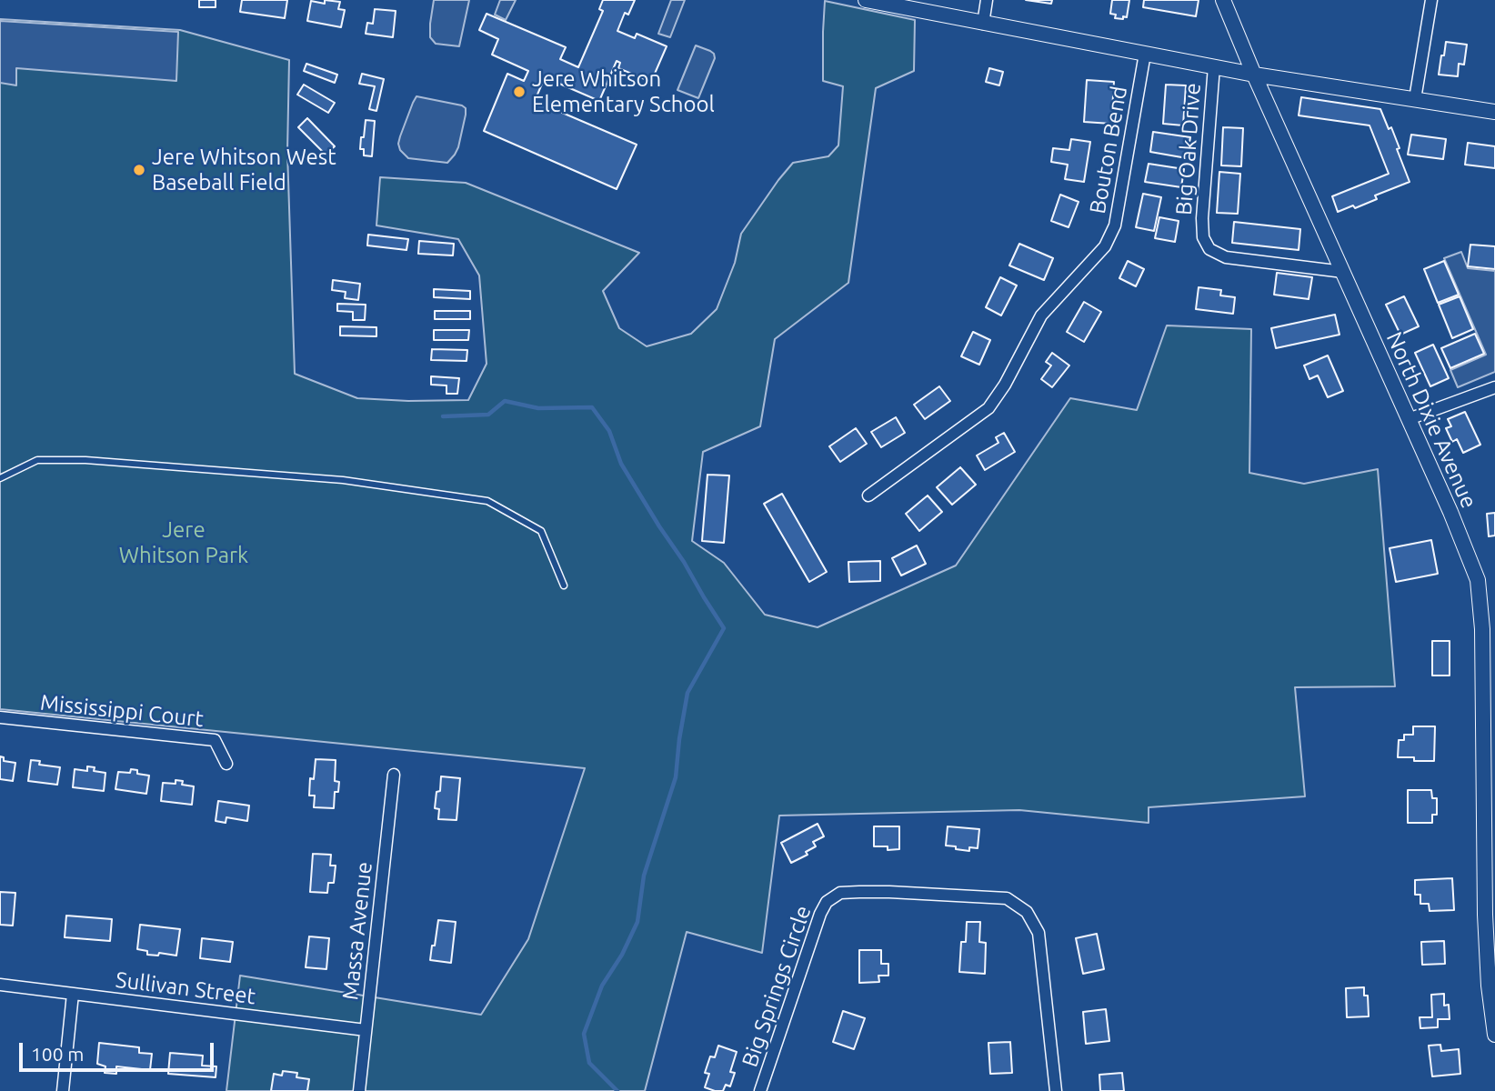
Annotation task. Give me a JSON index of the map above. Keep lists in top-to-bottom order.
{
  "streets": {
    "street": [
      "Big Oak Drive",
      "Bouton Bend",
      "North Dixie Avenue",
      "Mississippi Court",
      "Massa Avenue",
      "Big Springs Circle",
      "Sullivan Street"
    ]
  },
  "crossings": [
    ["Big Oak Drive", "North Dixie Avenue"],
    ["Massa Avenue", "Sullivan Street"]
  ],
  "parks": ["Jere Whitson Park"],
  "places": ["Jere Whitson Elementary School", "Jere Whitson West Baseball Field"],
  "scale_bar": "100 m"
}
